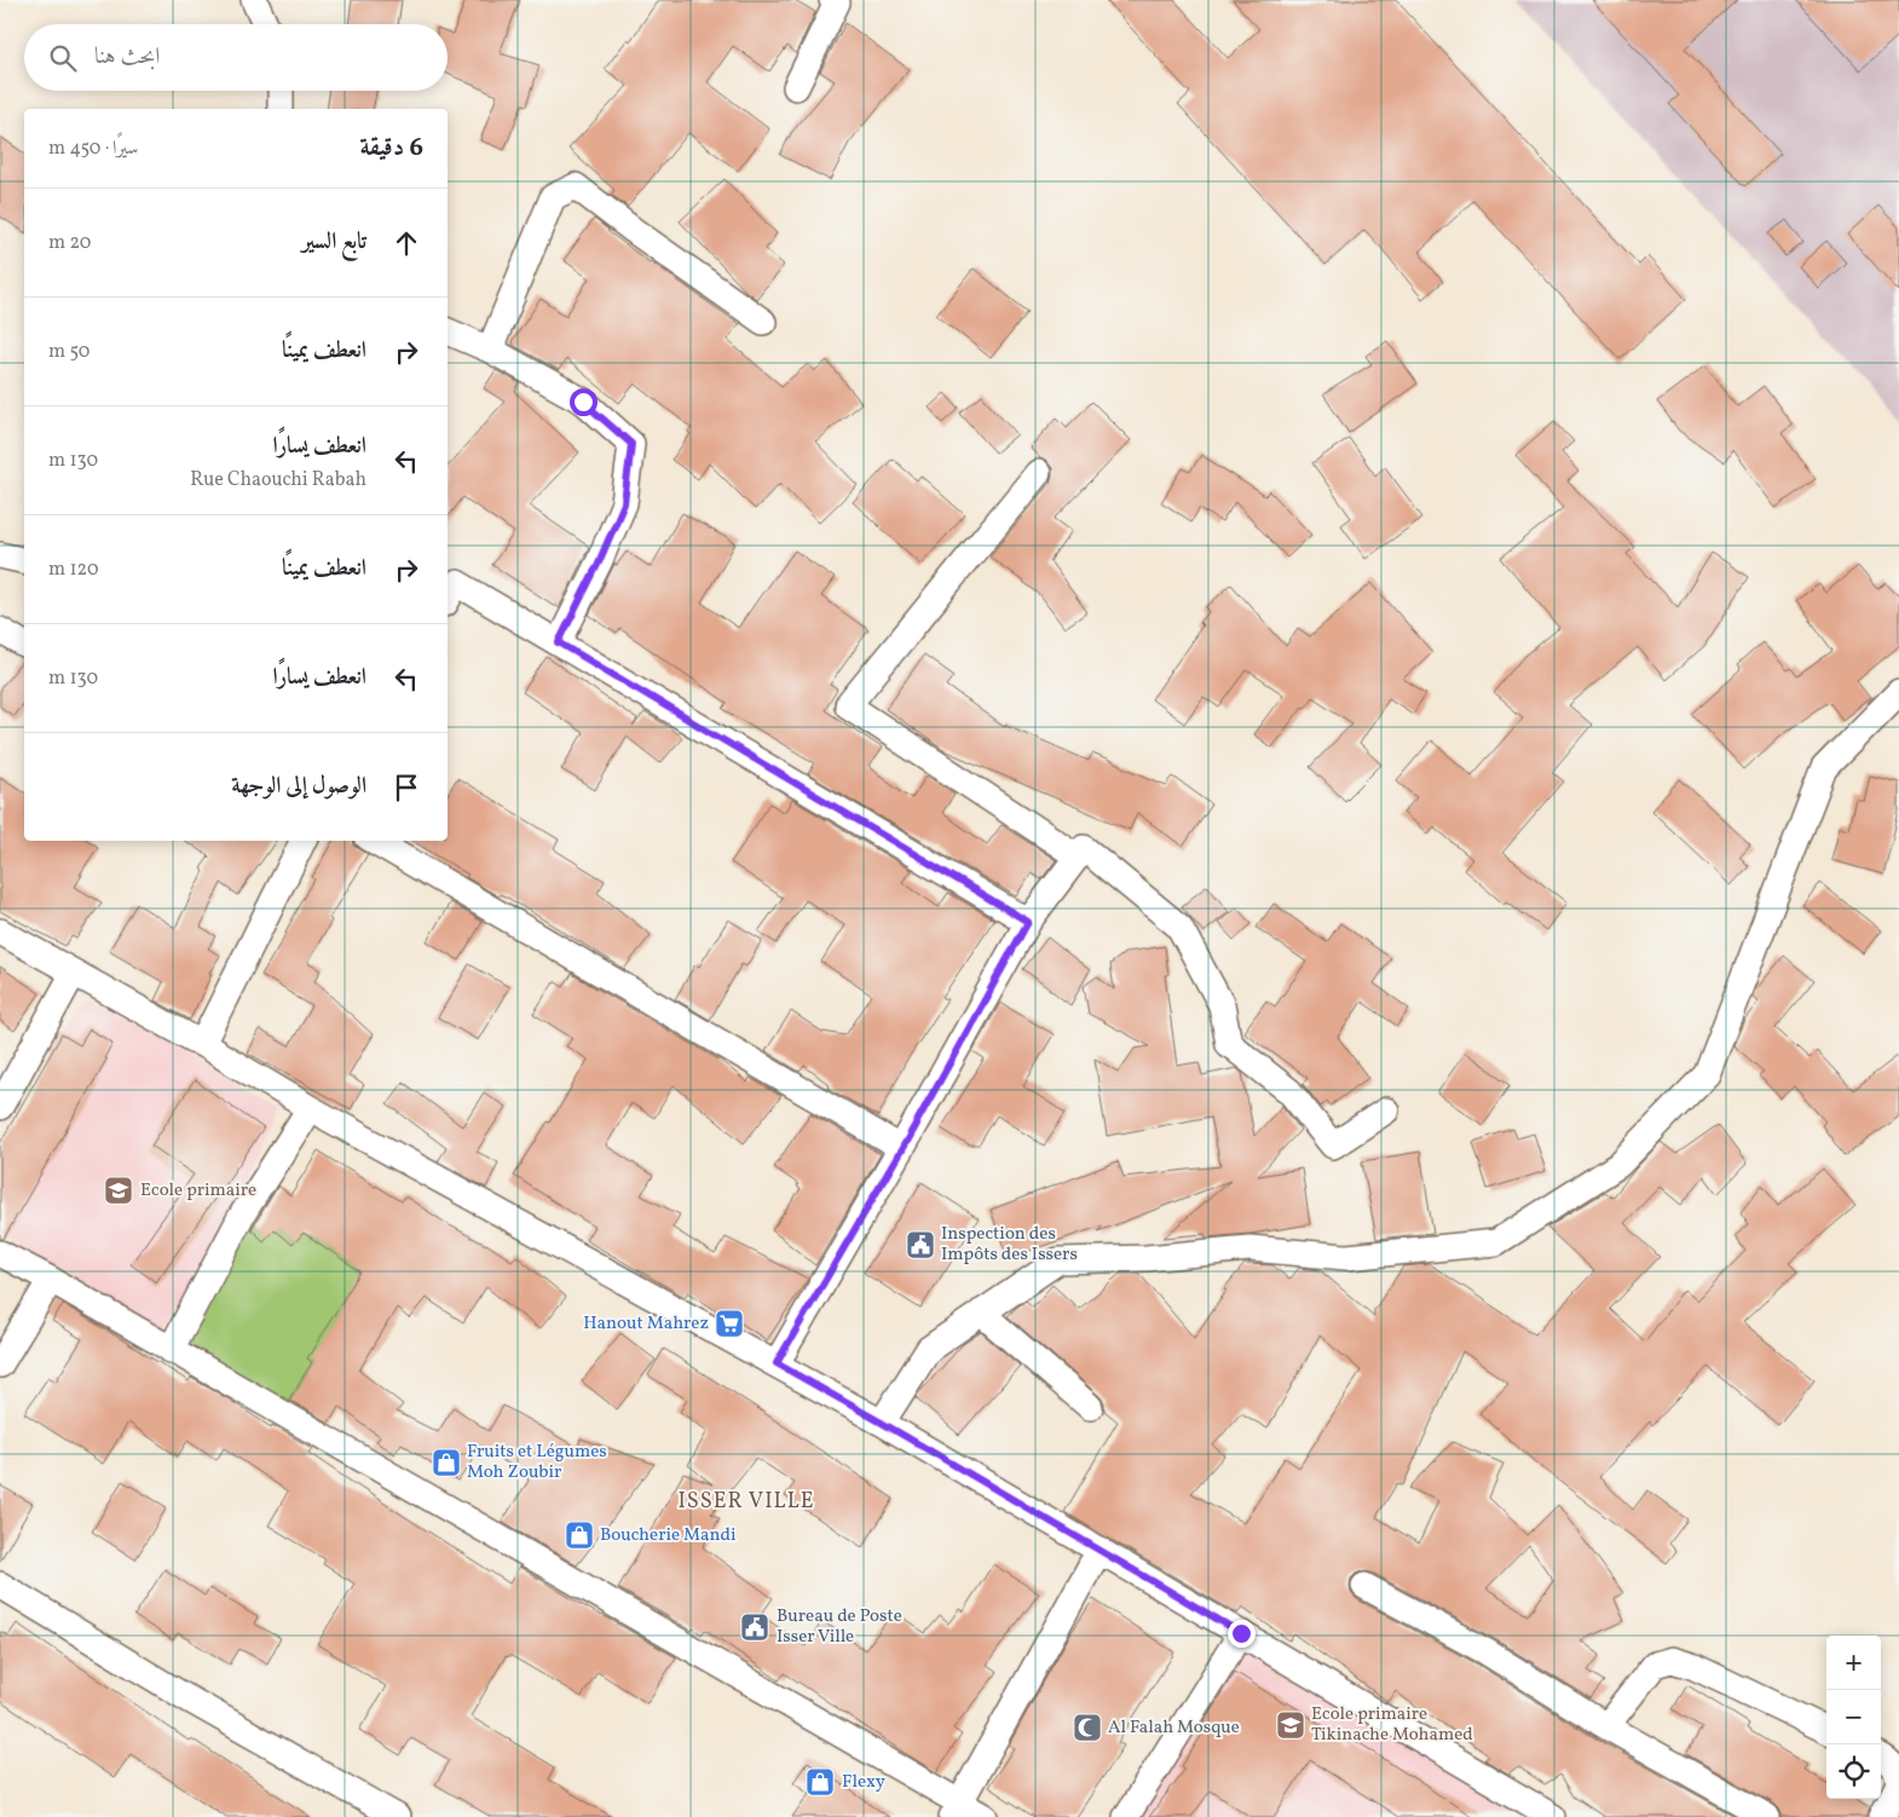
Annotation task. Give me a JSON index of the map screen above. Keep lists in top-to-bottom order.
{
  "districts": ["ISSER VILLE"],
  "places": {
    "school or university": ["Ecole primaire", "Ecole primaire Tikinache Mohamed"],
    "public building": ["Inspection des Impôts des Issers", "Bureau de Poste Isser Ville"],
    "supermarket": ["Hanout Mahrez"],
    "shop": ["Fruits et Légumes Moh Zoubir", "Boucherie Mandi", "Flexy"],
    "mosque": ["Al Falah Mosque"]
  },
  "page": {
    "search": "ابحث هنا",
    "heading": ["6 دقيقة", "سيرًا · 450 m"],
    "list": [
      ["تابع السير", "20 m"],
      ["انعطف يمينًا", "50 m"],
      ["انعطف يسارًا", "Rue Chaouchi Rabah", "130 m"],
      ["انعطف يمينًا", "120 m"],
      ["انعطف يسارًا", "130 m"],
      "الوصول إلى الوجهة"
    ],
    "map_buttons": ["+", "−"]
  }
}
